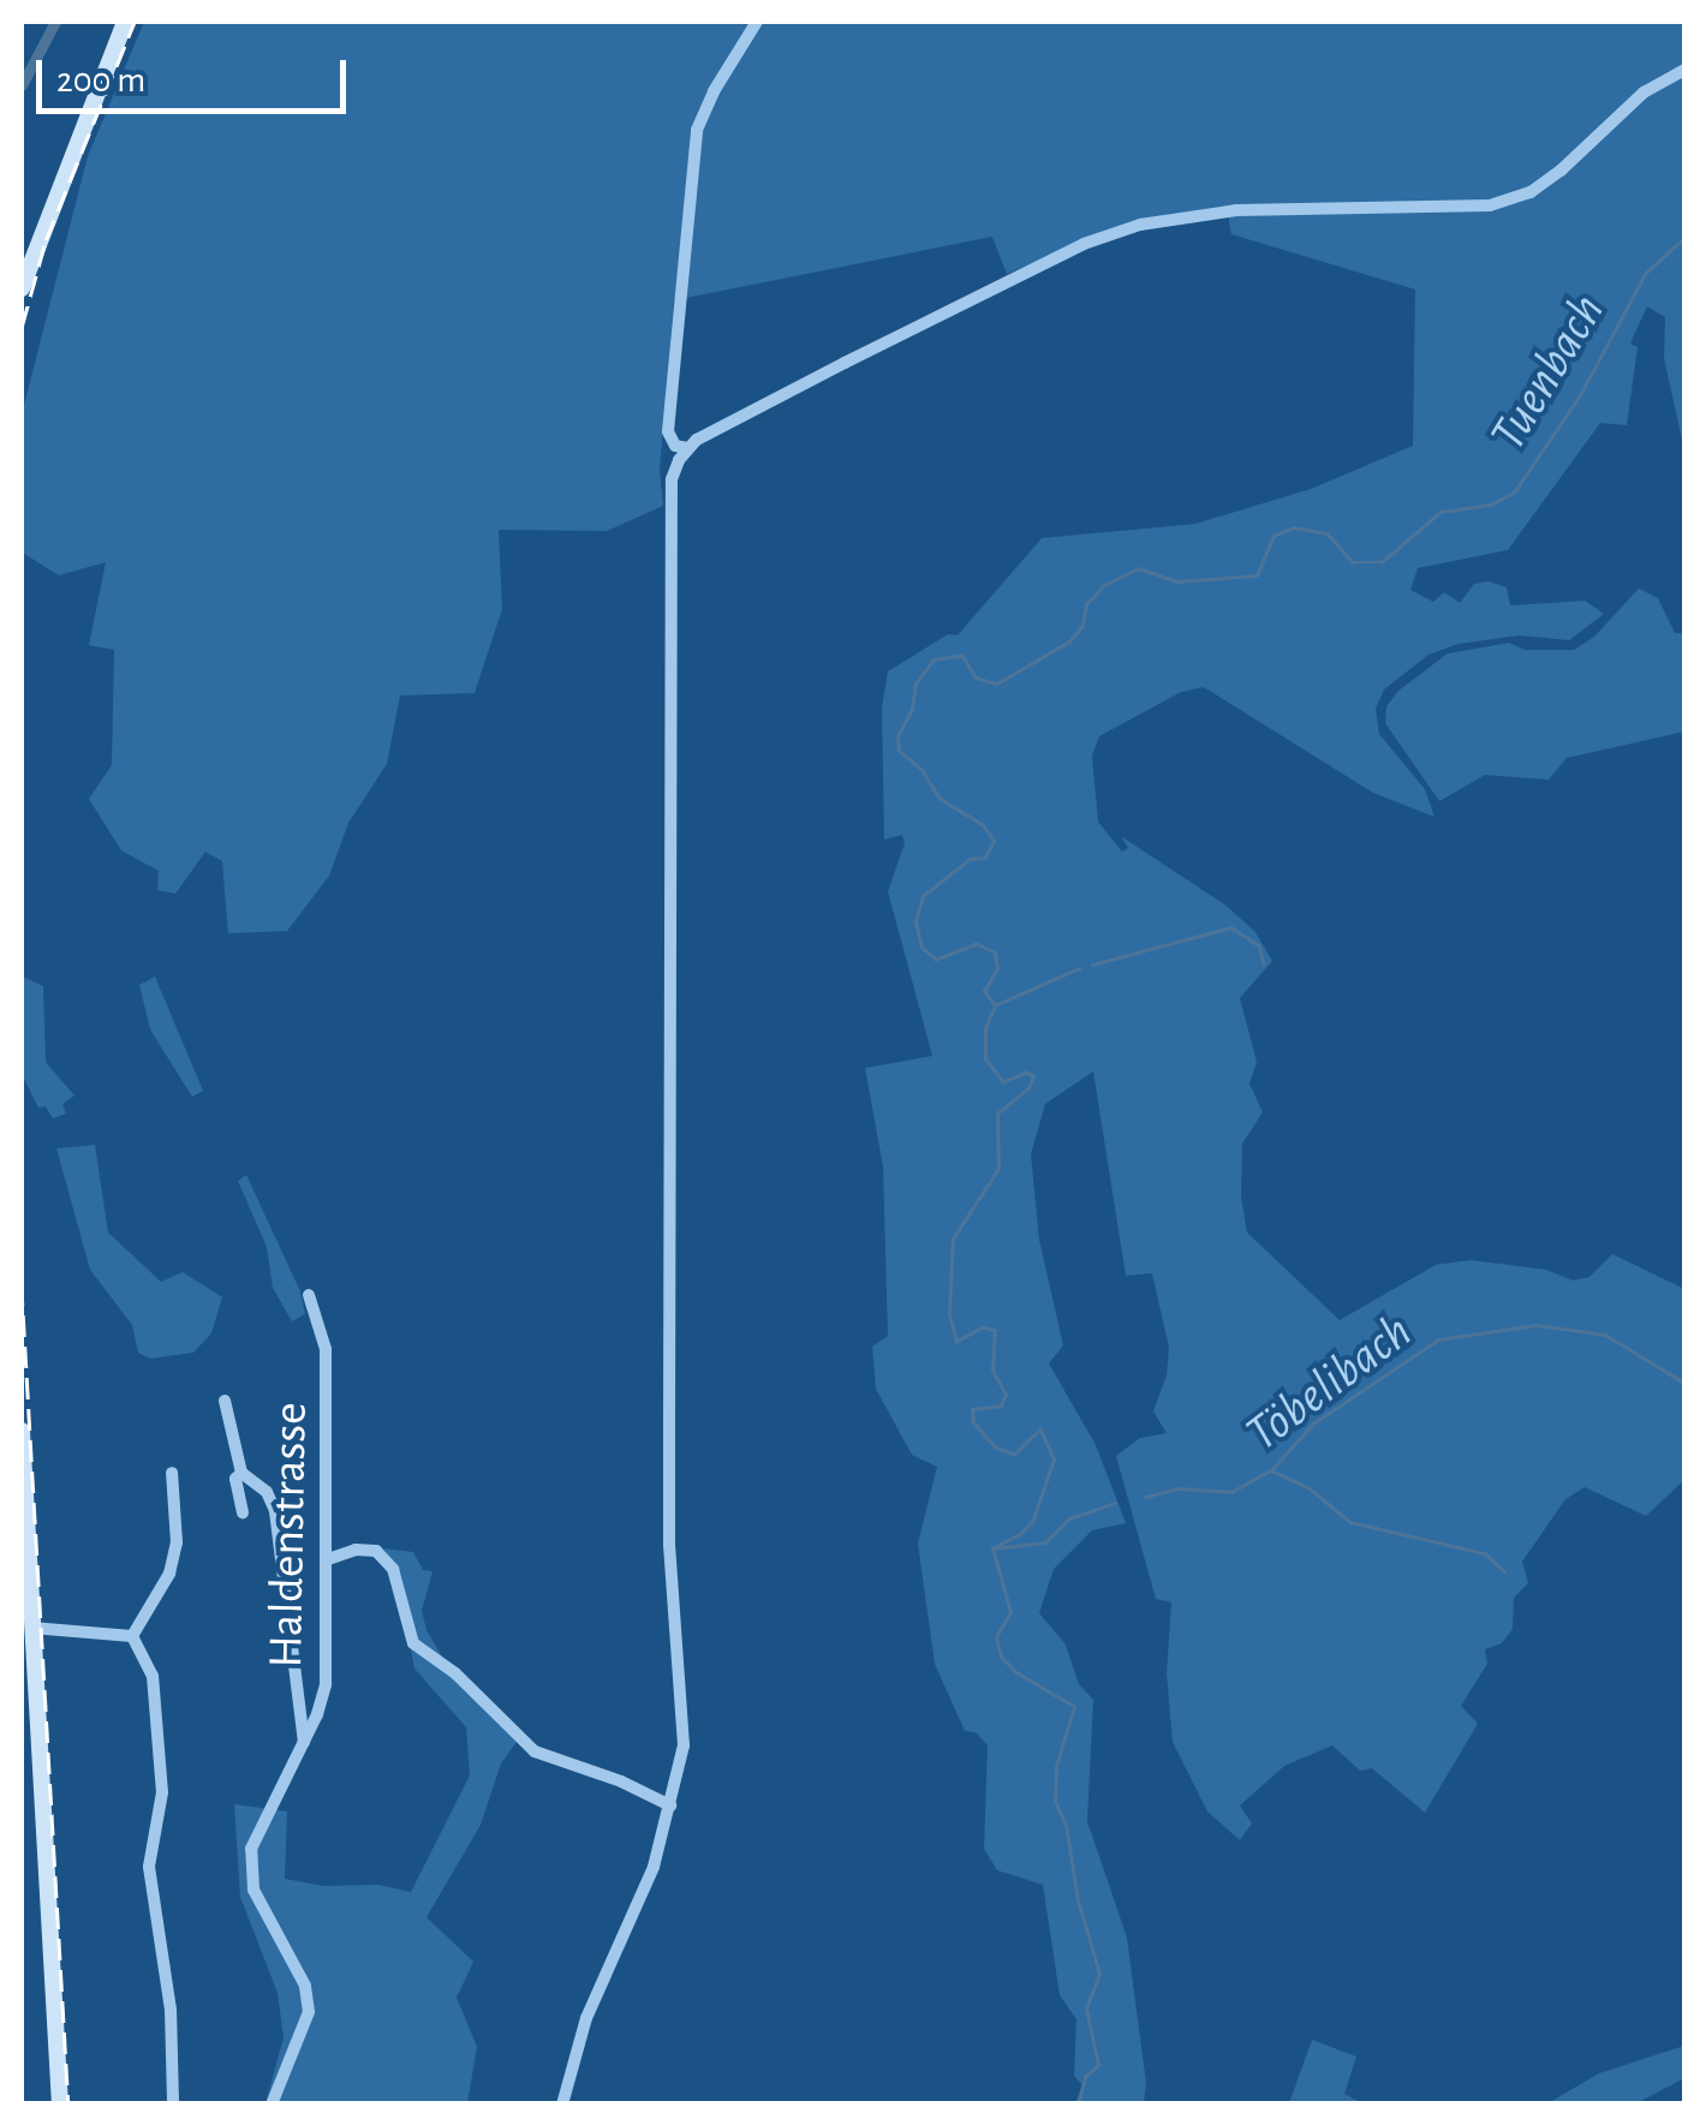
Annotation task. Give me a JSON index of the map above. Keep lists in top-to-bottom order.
{
  "streets": {
    "street": ["Haldenstrasse"]
  },
  "water": ["Tuenbach", "Töbelibach"],
  "scale_bar": "200 m"
}
